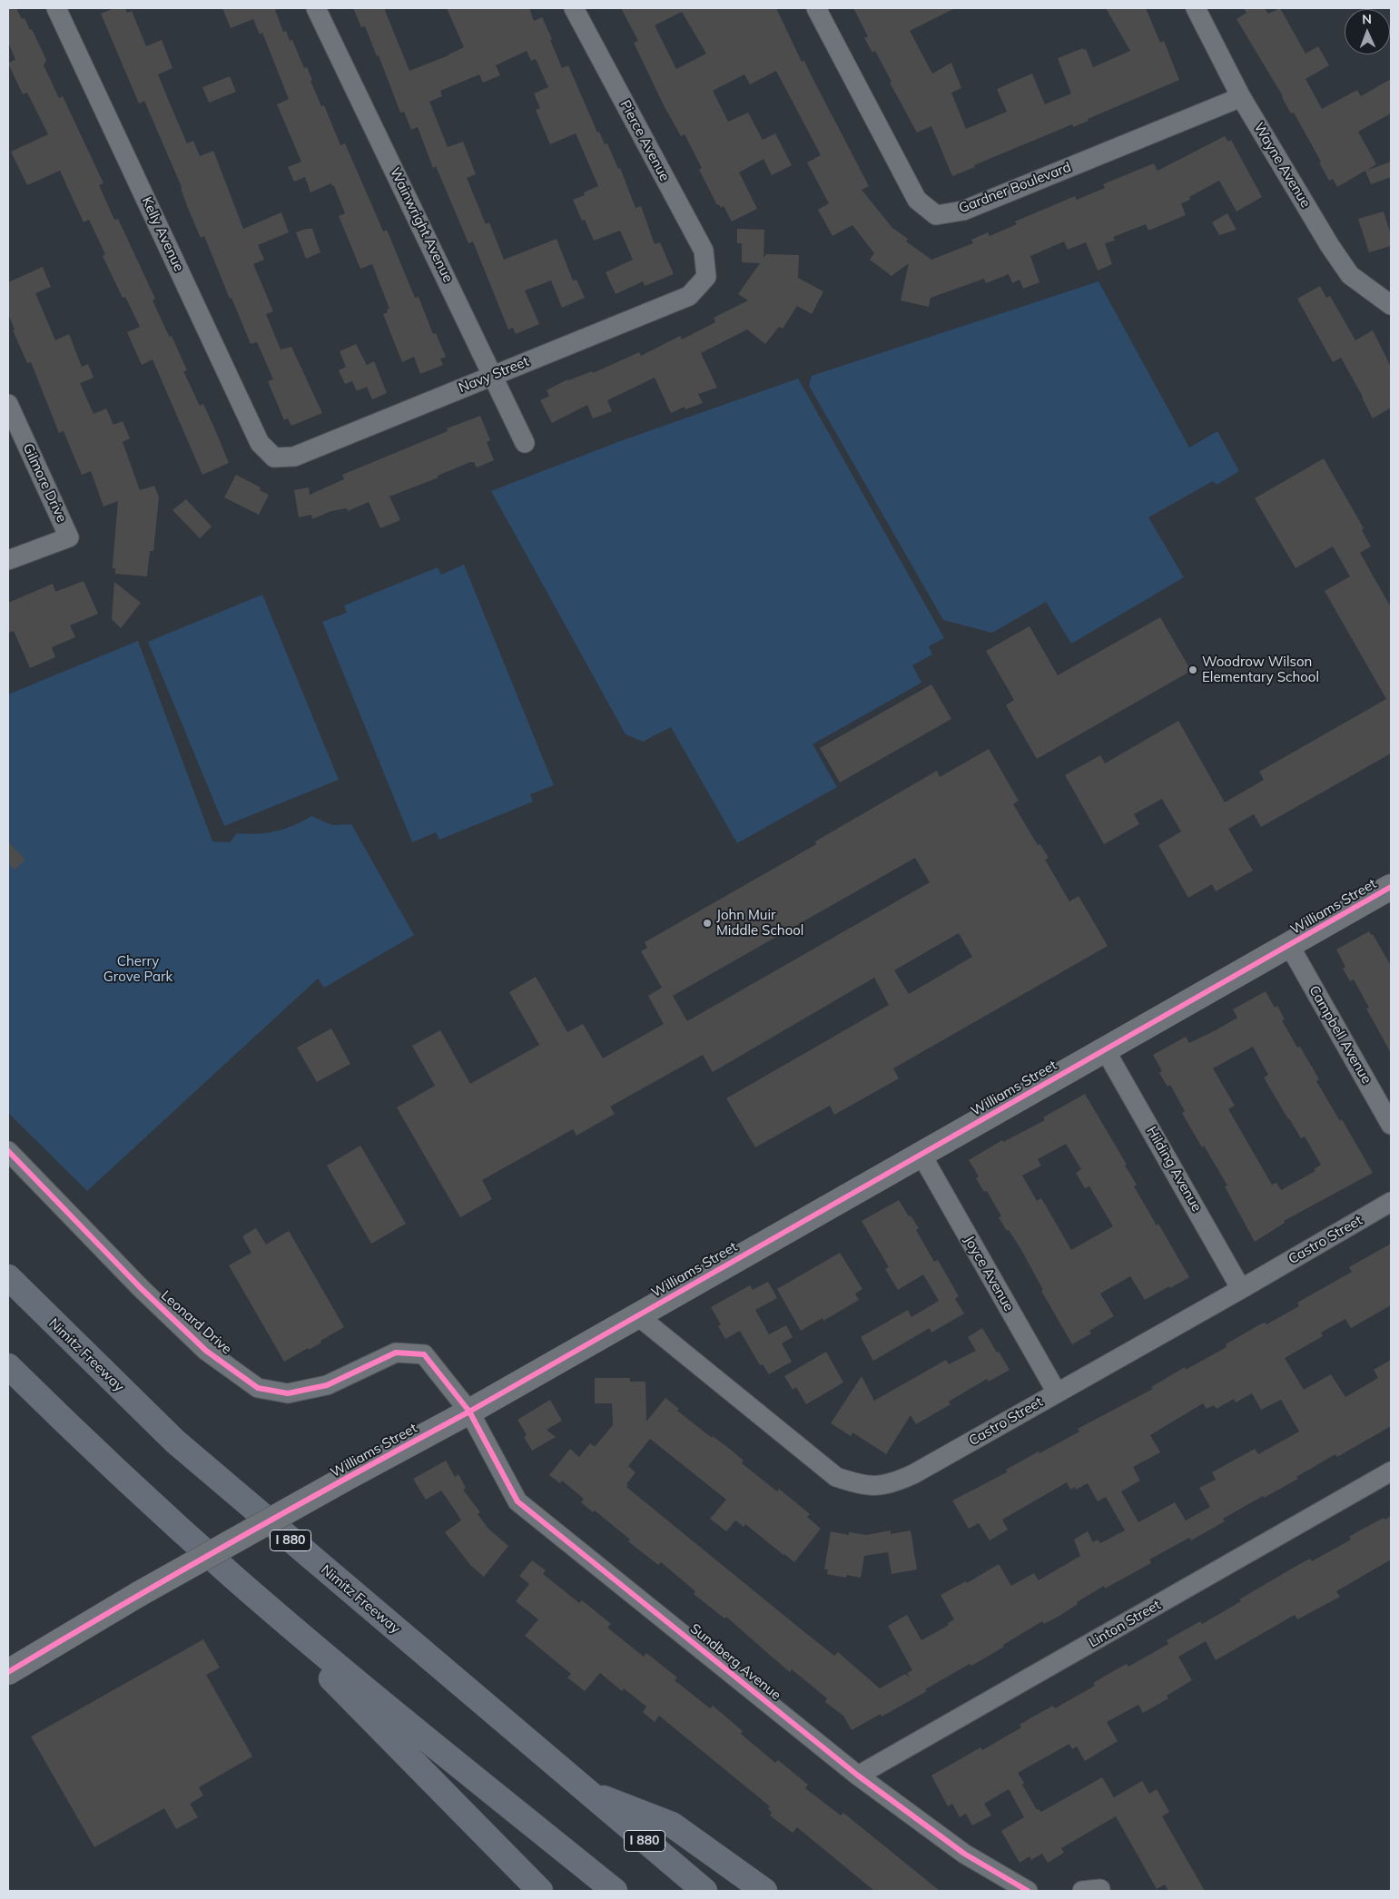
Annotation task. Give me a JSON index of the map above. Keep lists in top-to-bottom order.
{
  "streets": {
    "highway": ["Nimitz Freeway", "I 880"],
    "street": [
      "Pierce Avenue",
      "Wayne Avenue",
      "Gardner Boulevard",
      "Wainwright Avenue",
      "Kelly Avenue",
      "Navy Street",
      "Gilmore Drive",
      "Williams Street",
      "Campbell Avenue",
      "Hilding Avenue",
      "Castro Street",
      "Joyce Avenue",
      "Leonard Drive",
      "Linton Street",
      "Sundberg Avenue"
    ]
  },
  "crossings": [
    ["Pierce Avenue", "Navy Street"],
    ["Wayne Avenue", "Gardner Boulevard"],
    ["Wainwright Avenue", "Navy Street"],
    ["Kelly Avenue", "Navy Street"],
    ["Williams Street", "Campbell Avenue"],
    ["Williams Street", "Hilding Avenue"],
    ["Williams Street", "Castro Street"],
    ["Williams Street", "Joyce Avenue"],
    ["Williams Street", "Leonard Drive"],
    ["Williams Street", "Sundberg Avenue"],
    ["Hilding Avenue", "Castro Street"],
    ["Castro Street", "Joyce Avenue"],
    ["Leonard Drive", "Sundberg Avenue"],
    ["Linton Street", "Sundberg Avenue"]
  ],
  "parks": ["Cherry Grove Park"],
  "places": ["Woodrow Wilson Elementary School", "John Muir Middle School"],
  "north": "top"
}
